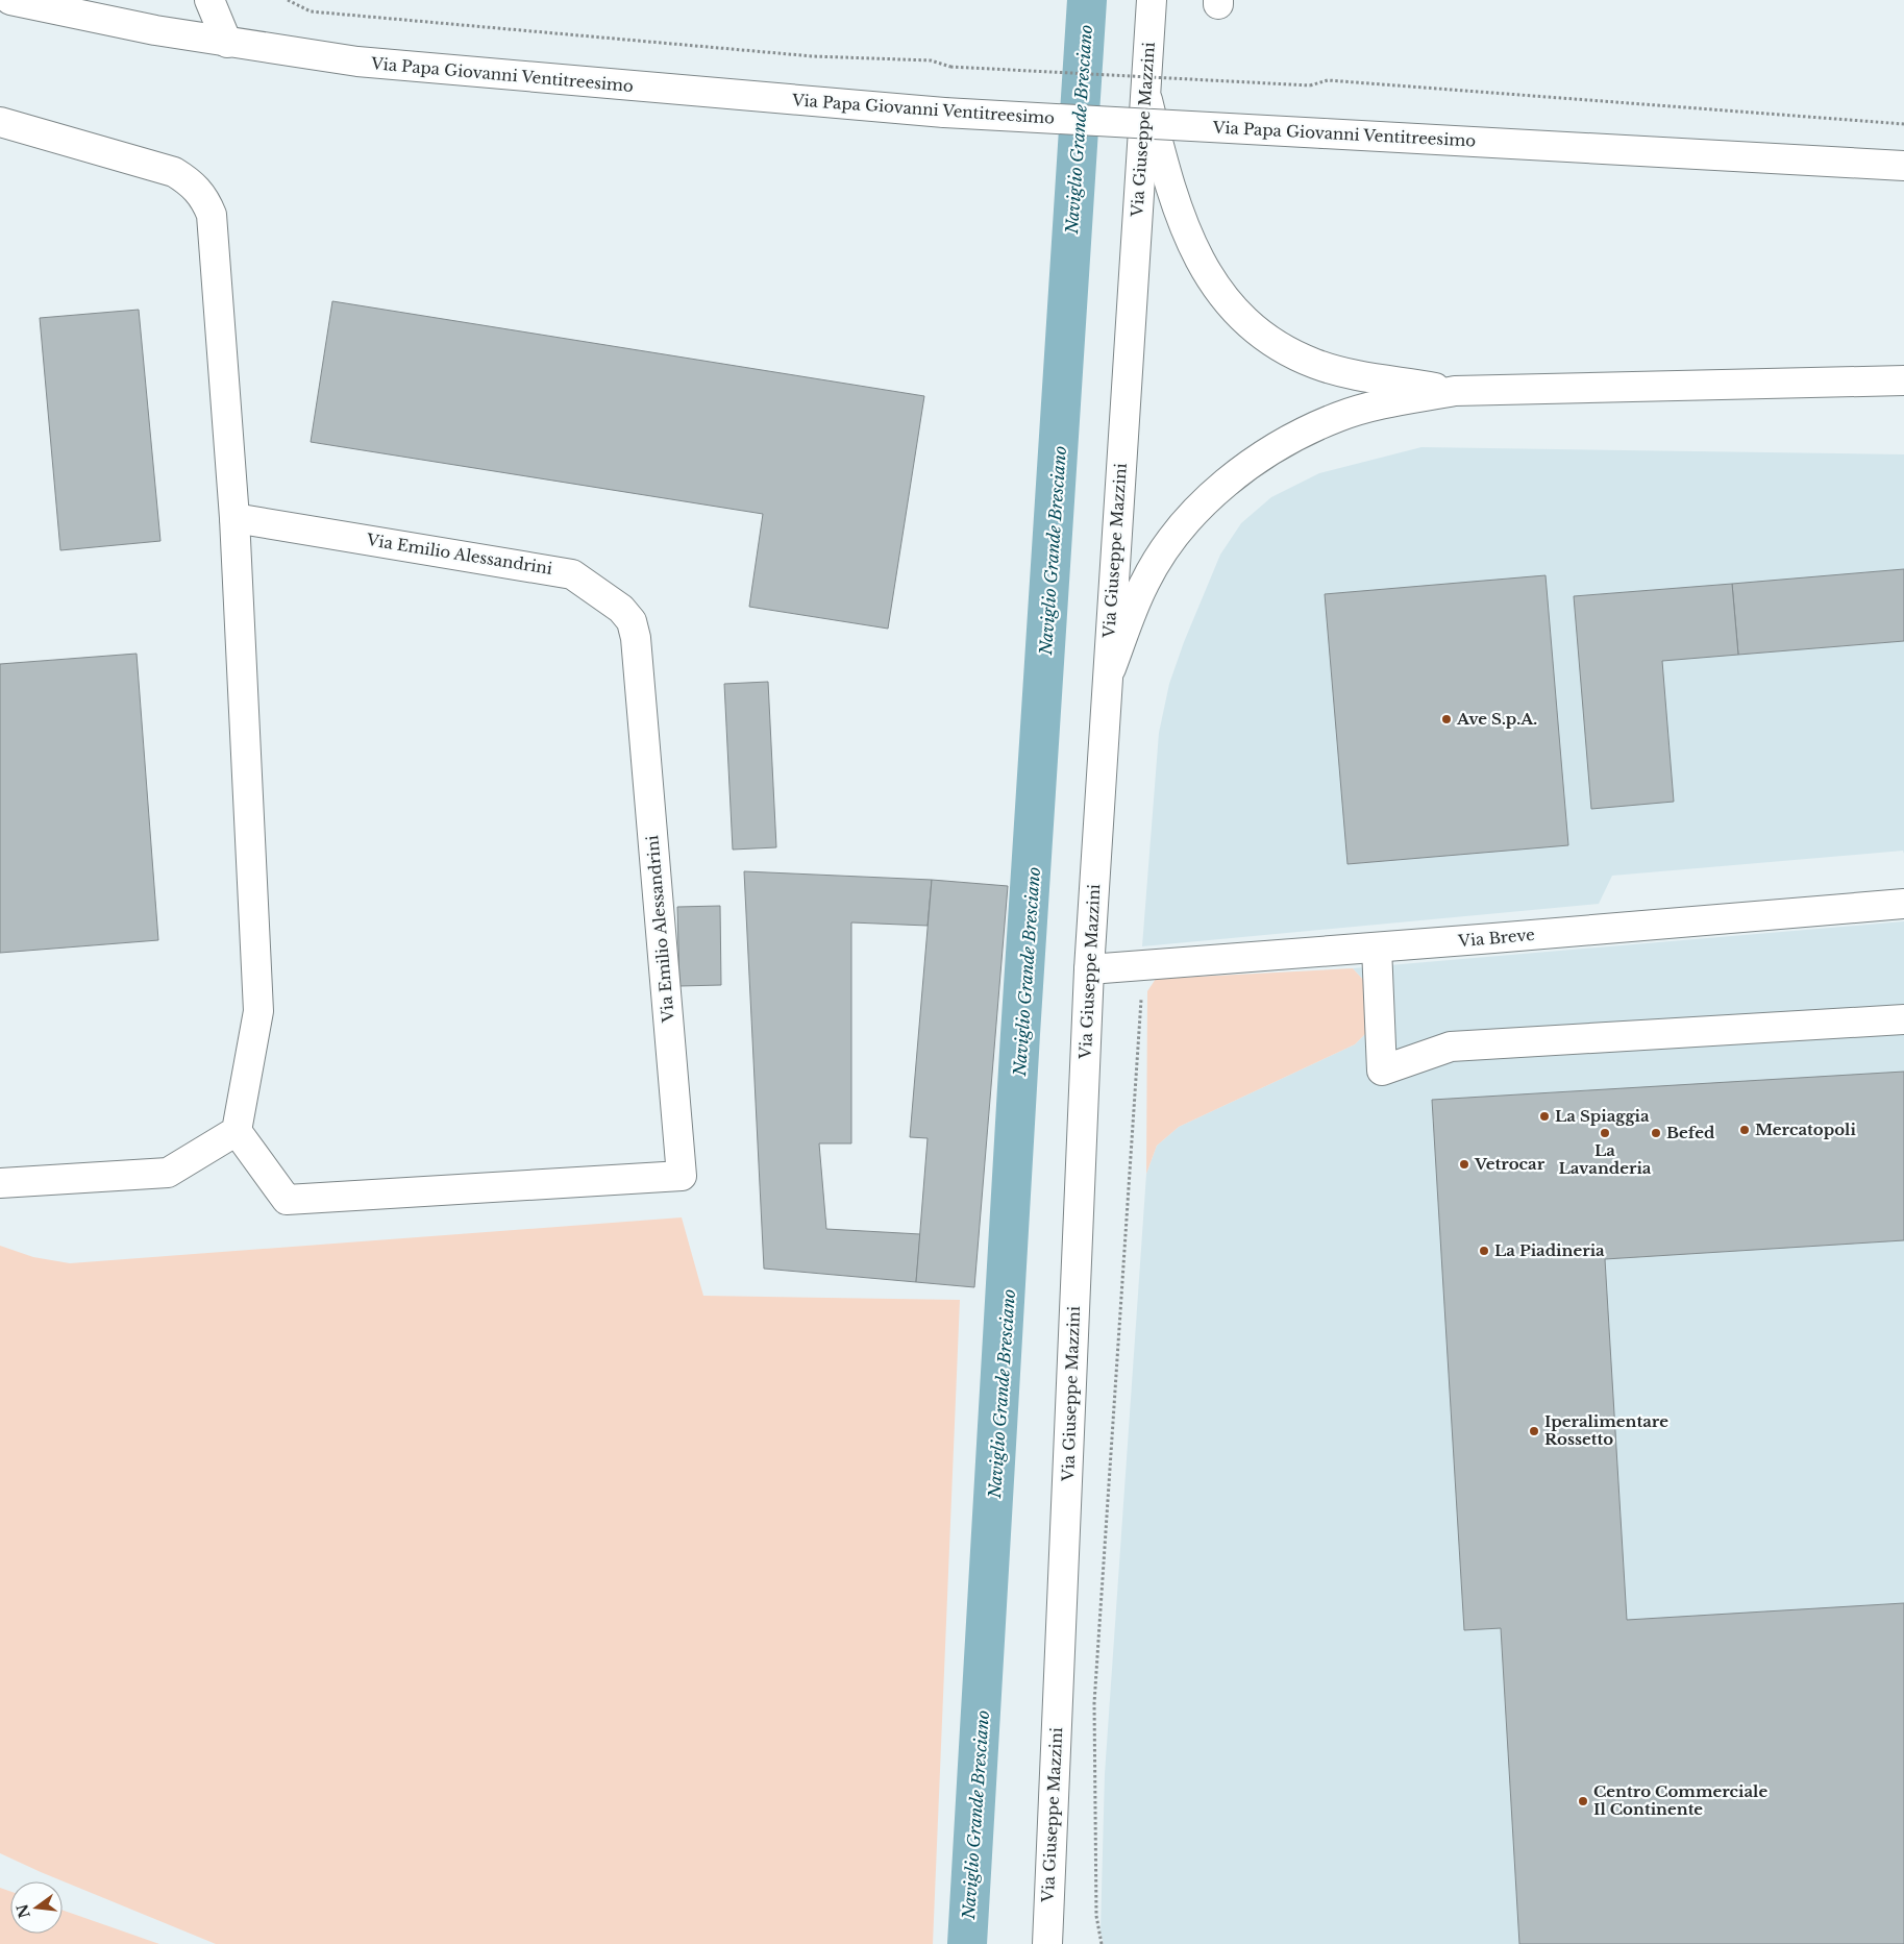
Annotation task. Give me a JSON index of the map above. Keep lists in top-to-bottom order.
{
  "streets": {
    "street": [
      "Via Papa Giovanni Ventitreesimo",
      "Via Giuseppe Mazzini",
      "Via Emilio Alessandrini",
      "Via Breve"
    ]
  },
  "crossings": [
    ["Via Giuseppe Mazzini", "Via Breve"]
  ],
  "water": ["Naviglio Grande Bresciano"],
  "places": [
    "Ave S.p.A.",
    "La Spiaggia",
    "Mercatopoli",
    "La Lavanderia",
    "Befed",
    "Vetrocar",
    "La Piadineria",
    "Iperalimentare Rossetto",
    "Centro Commerciale Il Continente"
  ],
  "north": "left"
}
